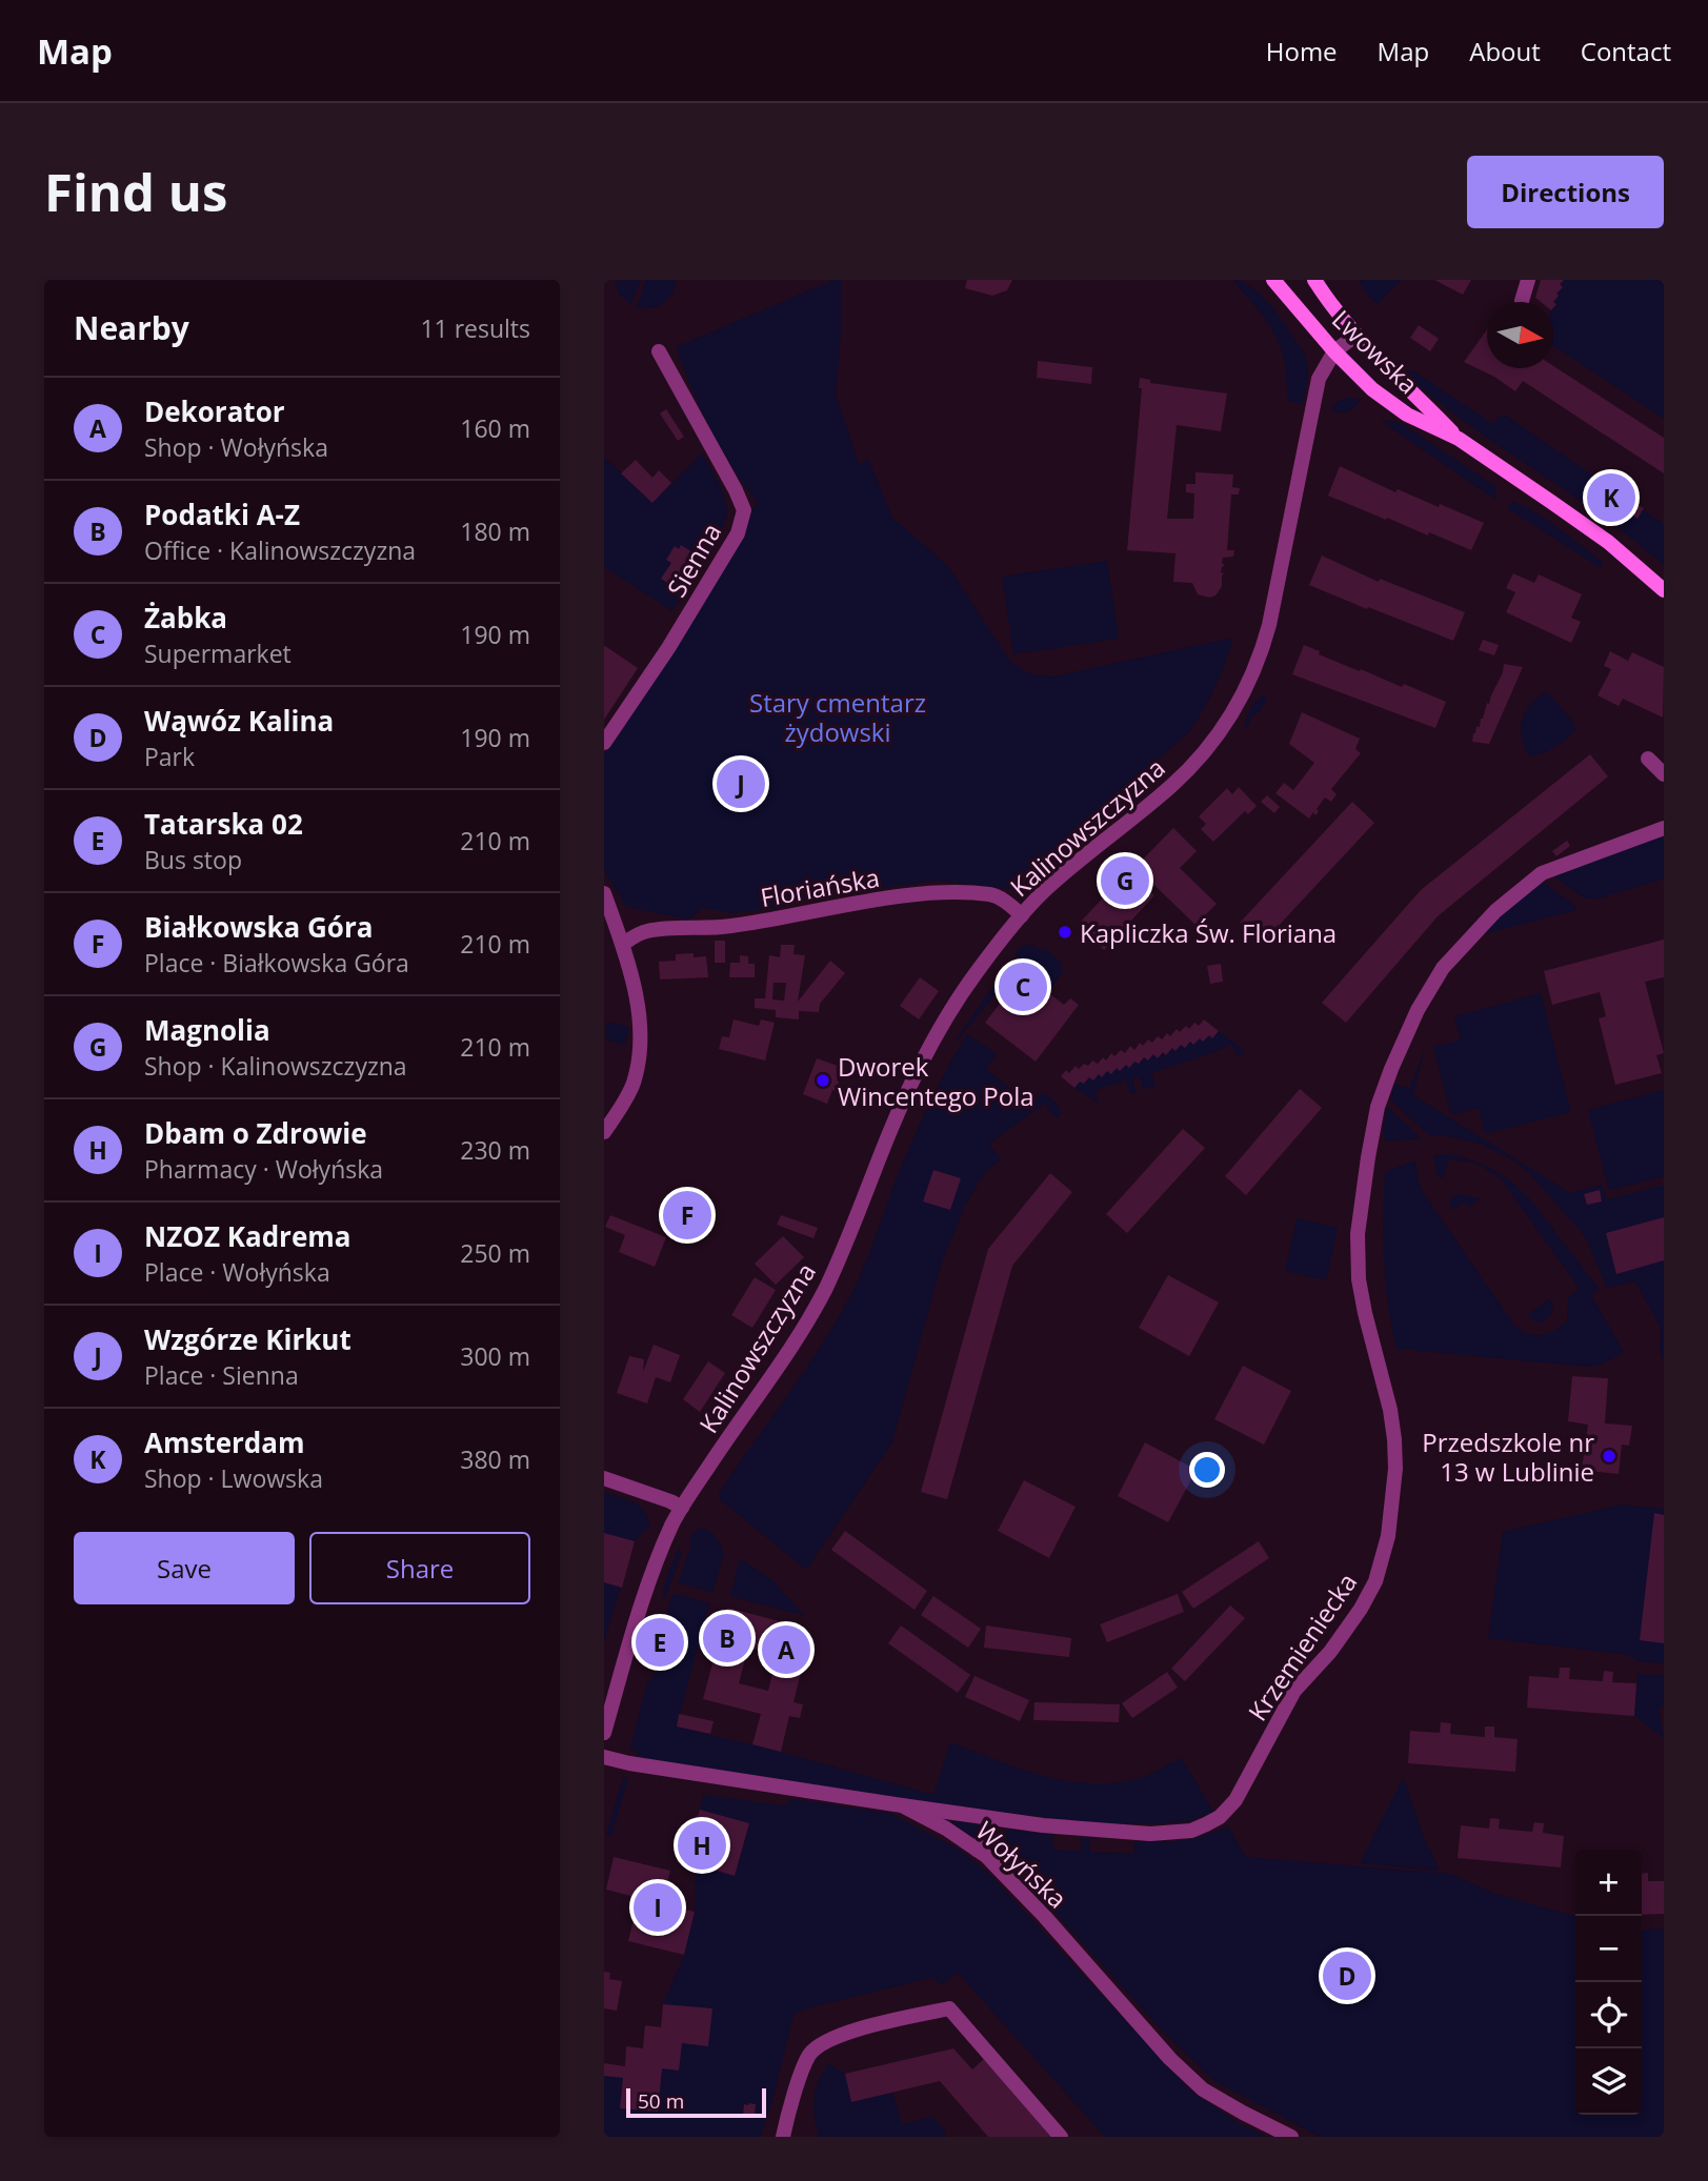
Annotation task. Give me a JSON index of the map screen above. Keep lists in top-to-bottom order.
{
  "streets": {
    "street": [
      "Lwowska",
      "Sienna",
      "Kalinowszczyzna",
      "Floriańska",
      "Krzemieniecka",
      "Wołyńska"
    ]
  },
  "crossings": [
    ["Lwowska", "Kalinowszczyzna"],
    ["Kalinowszczyzna", "Floriańska"],
    ["Krzemieniecka", "Wołyńska"]
  ],
  "parks": ["Stary cmentarz żydowski"],
  "places": ["Kapliczka Św. Floriana", "Dworek Wincentego Pola", "Przedszkole nr 13 w Lublinie"],
  "scale_bar": "50 m",
  "north": "right",
  "page": {
    "header": "Map",
    "nav": [
      "Home",
      "Map",
      "About",
      "Contact"
    ],
    "buttons": [
      "Directions",
      ["Save", "Share"]
    ],
    "title": "Find us",
    "heading": ["Nearby", "11 results"],
    "list": [
      {
        "mark": "A",
        "name": "Dekorator",
        "note": "Shop · Wołyńska",
        "value": "160 m"
      },
      {
        "mark": "B",
        "name": "Podatki A-Z",
        "note": "Office · Kalinowszczyzna",
        "value": "180 m"
      },
      {
        "mark": "C",
        "name": "Żabka",
        "note": "Supermarket",
        "value": "190 m"
      },
      {
        "mark": "D",
        "name": "Wąwóz Kalina",
        "note": "Park",
        "value": "190 m"
      },
      {
        "mark": "E",
        "name": "Tatarska 02",
        "note": "Bus stop",
        "value": "210 m"
      },
      {
        "mark": "F",
        "name": "Białkowska Góra",
        "note": "Place · Białkowska Góra",
        "value": "210 m"
      },
      {
        "mark": "G",
        "name": "Magnolia",
        "note": "Shop · Kalinowszczyzna",
        "value": "210 m"
      },
      {
        "mark": "H",
        "name": "Dbam o Zdrowie",
        "note": "Pharmacy · Wołyńska",
        "value": "230 m"
      },
      {
        "mark": "I",
        "name": "NZOZ Kadrema",
        "note": "Place · Wołyńska",
        "value": "250 m"
      },
      {
        "mark": "J",
        "name": "Wzgórze Kirkut",
        "note": "Place · Sienna",
        "value": "300 m"
      },
      {
        "mark": "K",
        "name": "Amsterdam",
        "note": "Shop · Lwowska",
        "value": "380 m"
      }
    ],
    "pins": [
      "K",
      "J",
      "G",
      "C",
      "F",
      "B",
      "E",
      "A",
      "H",
      "I",
      "D"
    ],
    "map_buttons": ["+", "−"],
    "scale": "50 m"
  }
}
